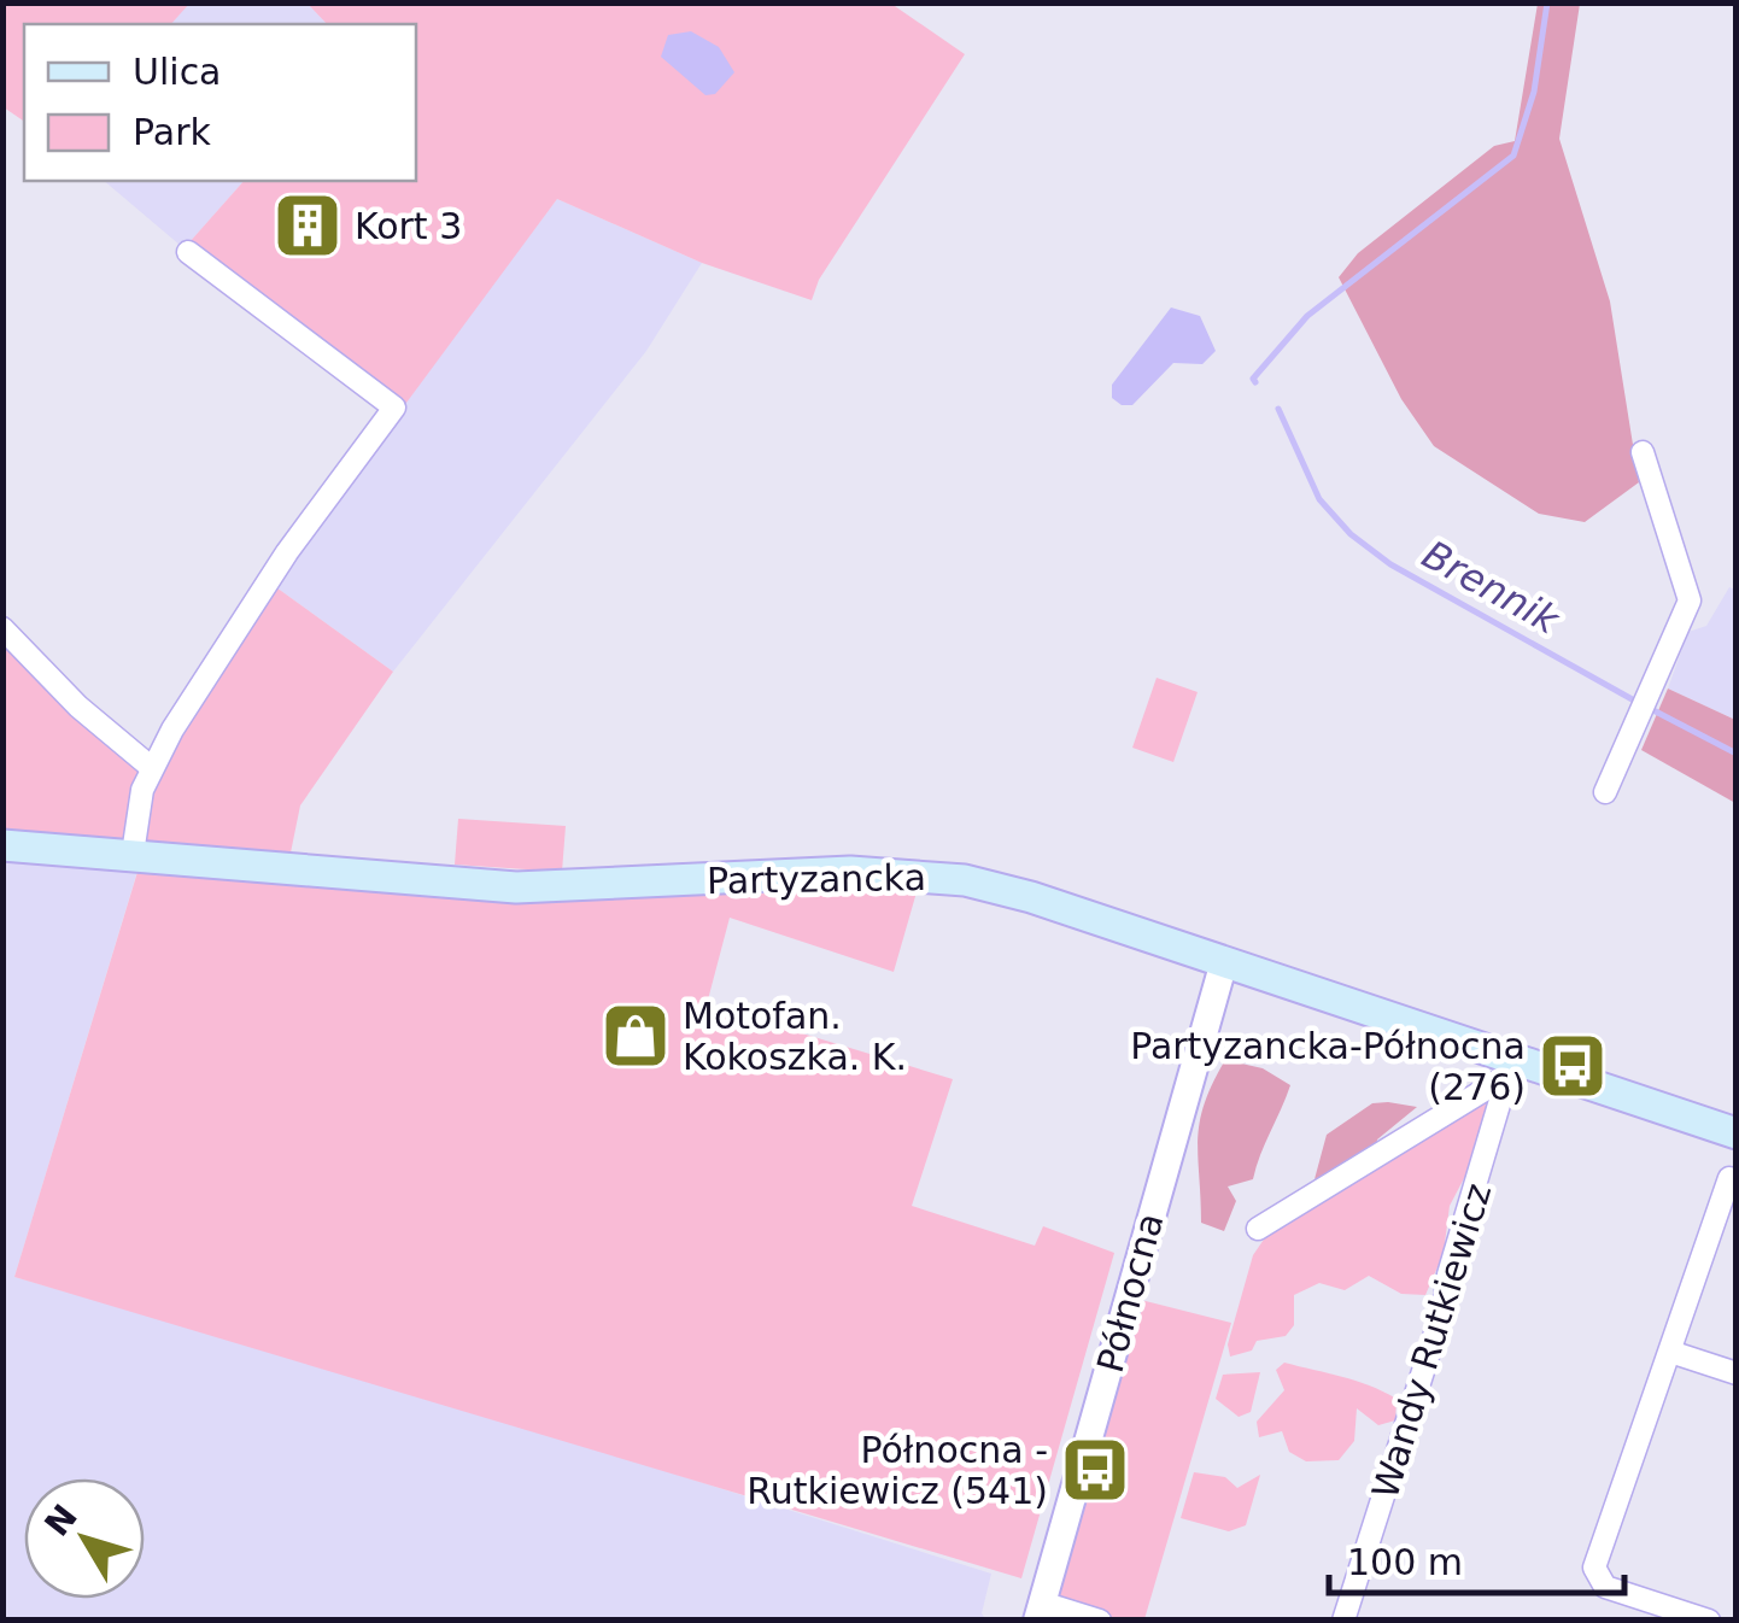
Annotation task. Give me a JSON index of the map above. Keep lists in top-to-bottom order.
{
  "streets": {
    "main road": ["Partyzancka"],
    "street": ["Północna", "Wandy Rutkiewicz"]
  },
  "crossings": [
    ["Partyzancka", "Północna"],
    ["Partyzancka", "Wandy Rutkiewicz"]
  ],
  "water": ["Brennik"],
  "places": {
    "building": ["Kort 3"],
    "shop": ["Motofan. Kokoszka. K."],
    "bus stop": ["Partyzancka-Północna (276)", "Północna - Rutkiewicz (541)"]
  },
  "legend": ["Ulica", "Park"],
  "scale_bar": "100 m",
  "north": "top left"
}
